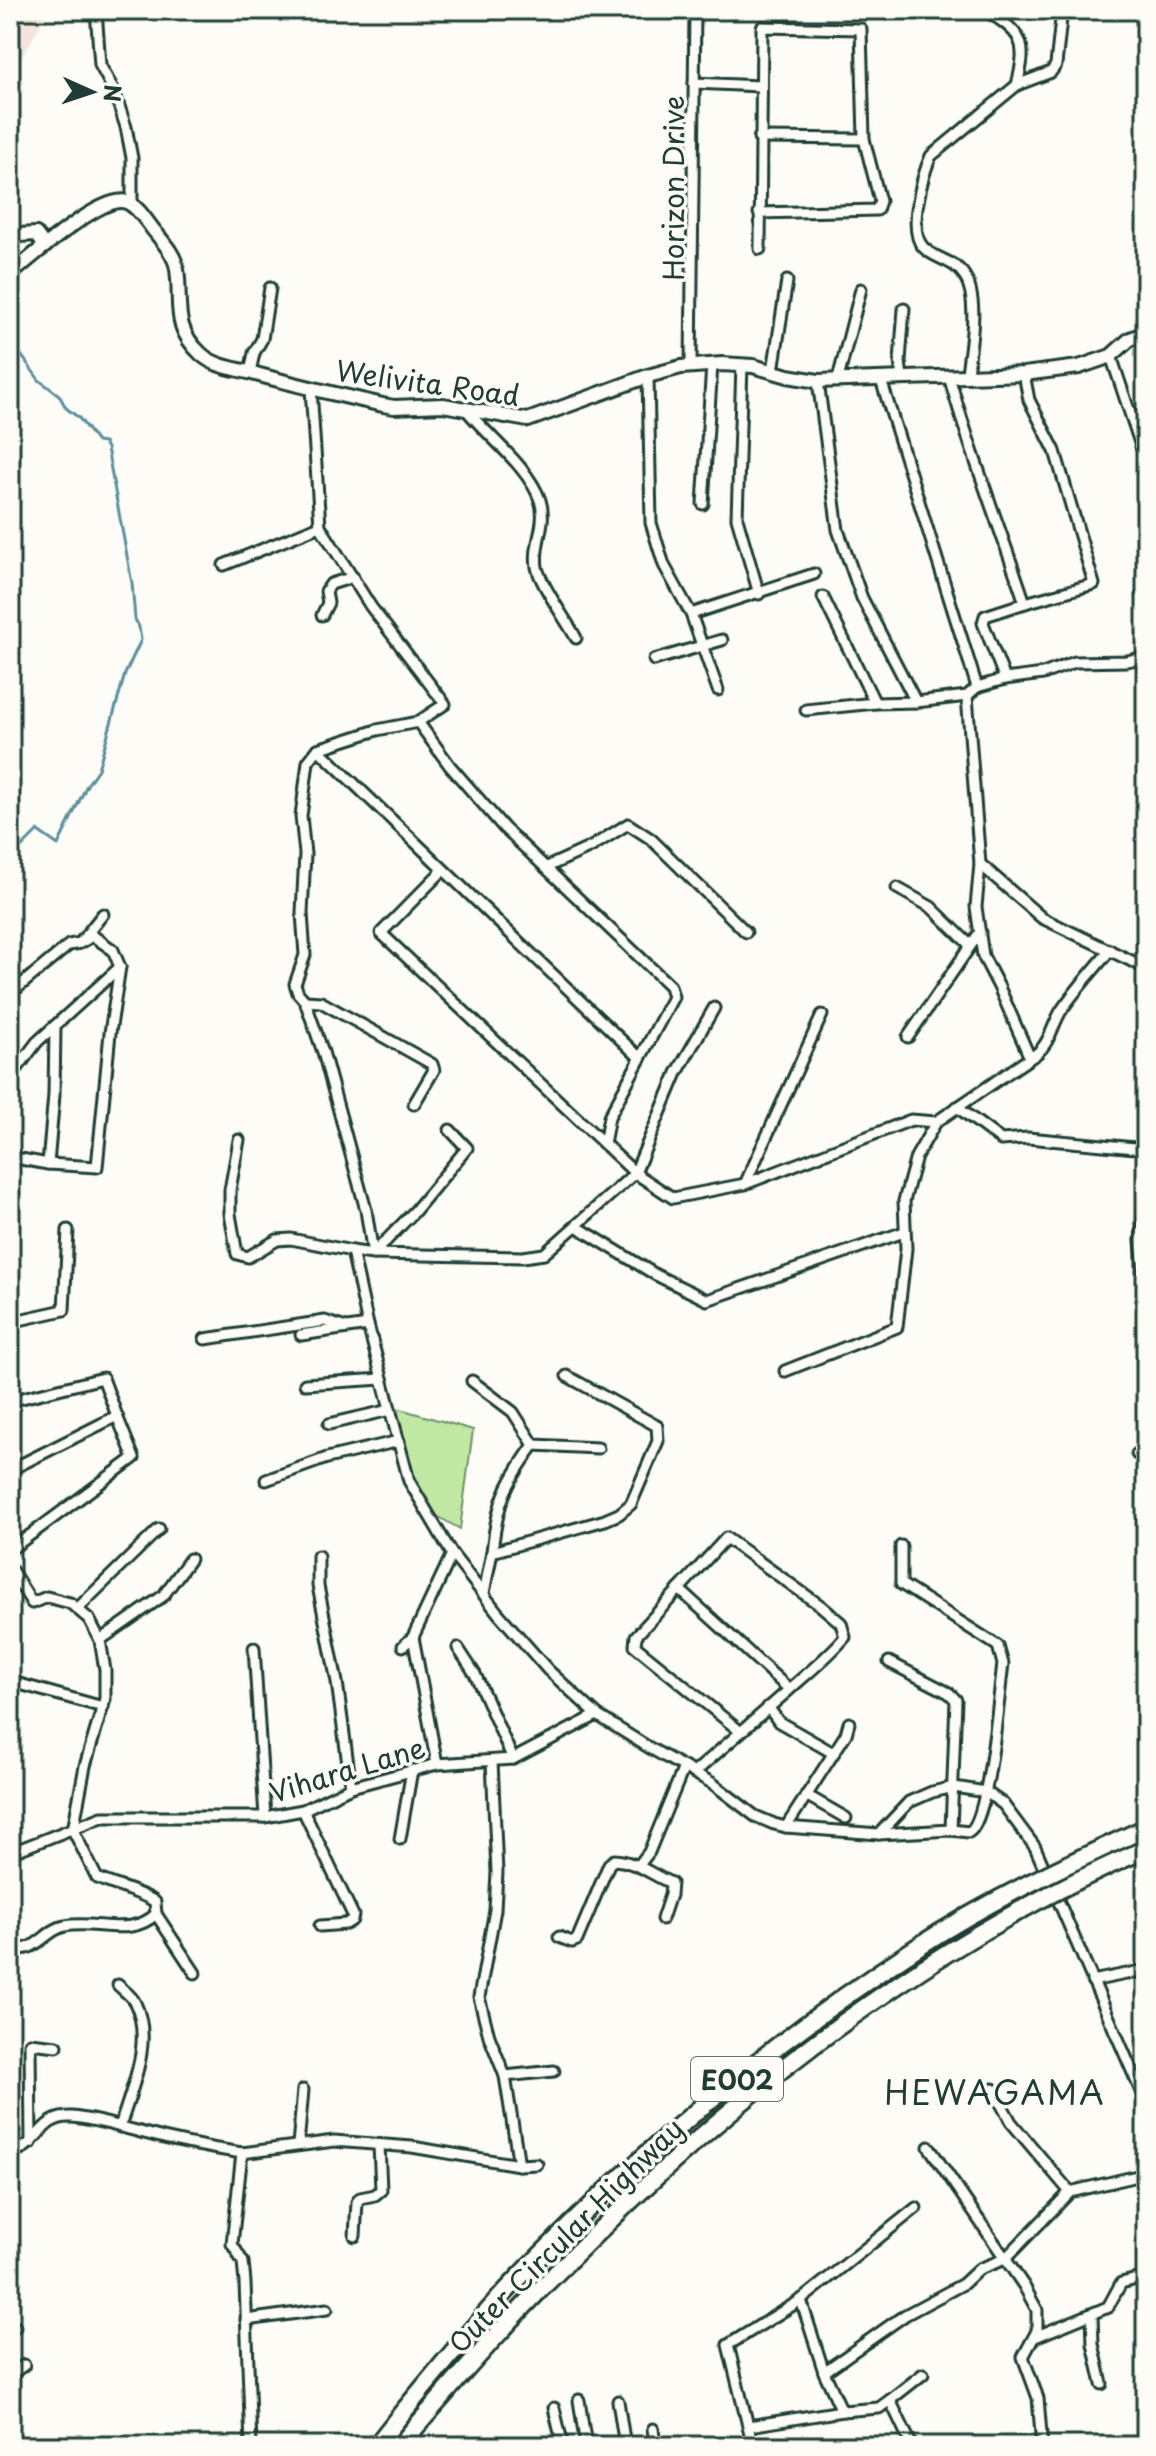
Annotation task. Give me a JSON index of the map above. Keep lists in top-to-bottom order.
{
  "streets": {
    "highway": ["E002", "Outer Circular Highway"],
    "street": ["Horizon Drive", "Welivita Road", "Vihara Lane"]
  },
  "crossings": [
    ["Horizon Drive", "Welivita Road"]
  ],
  "districts": ["HEWAGAMA"],
  "north": "right"
}
